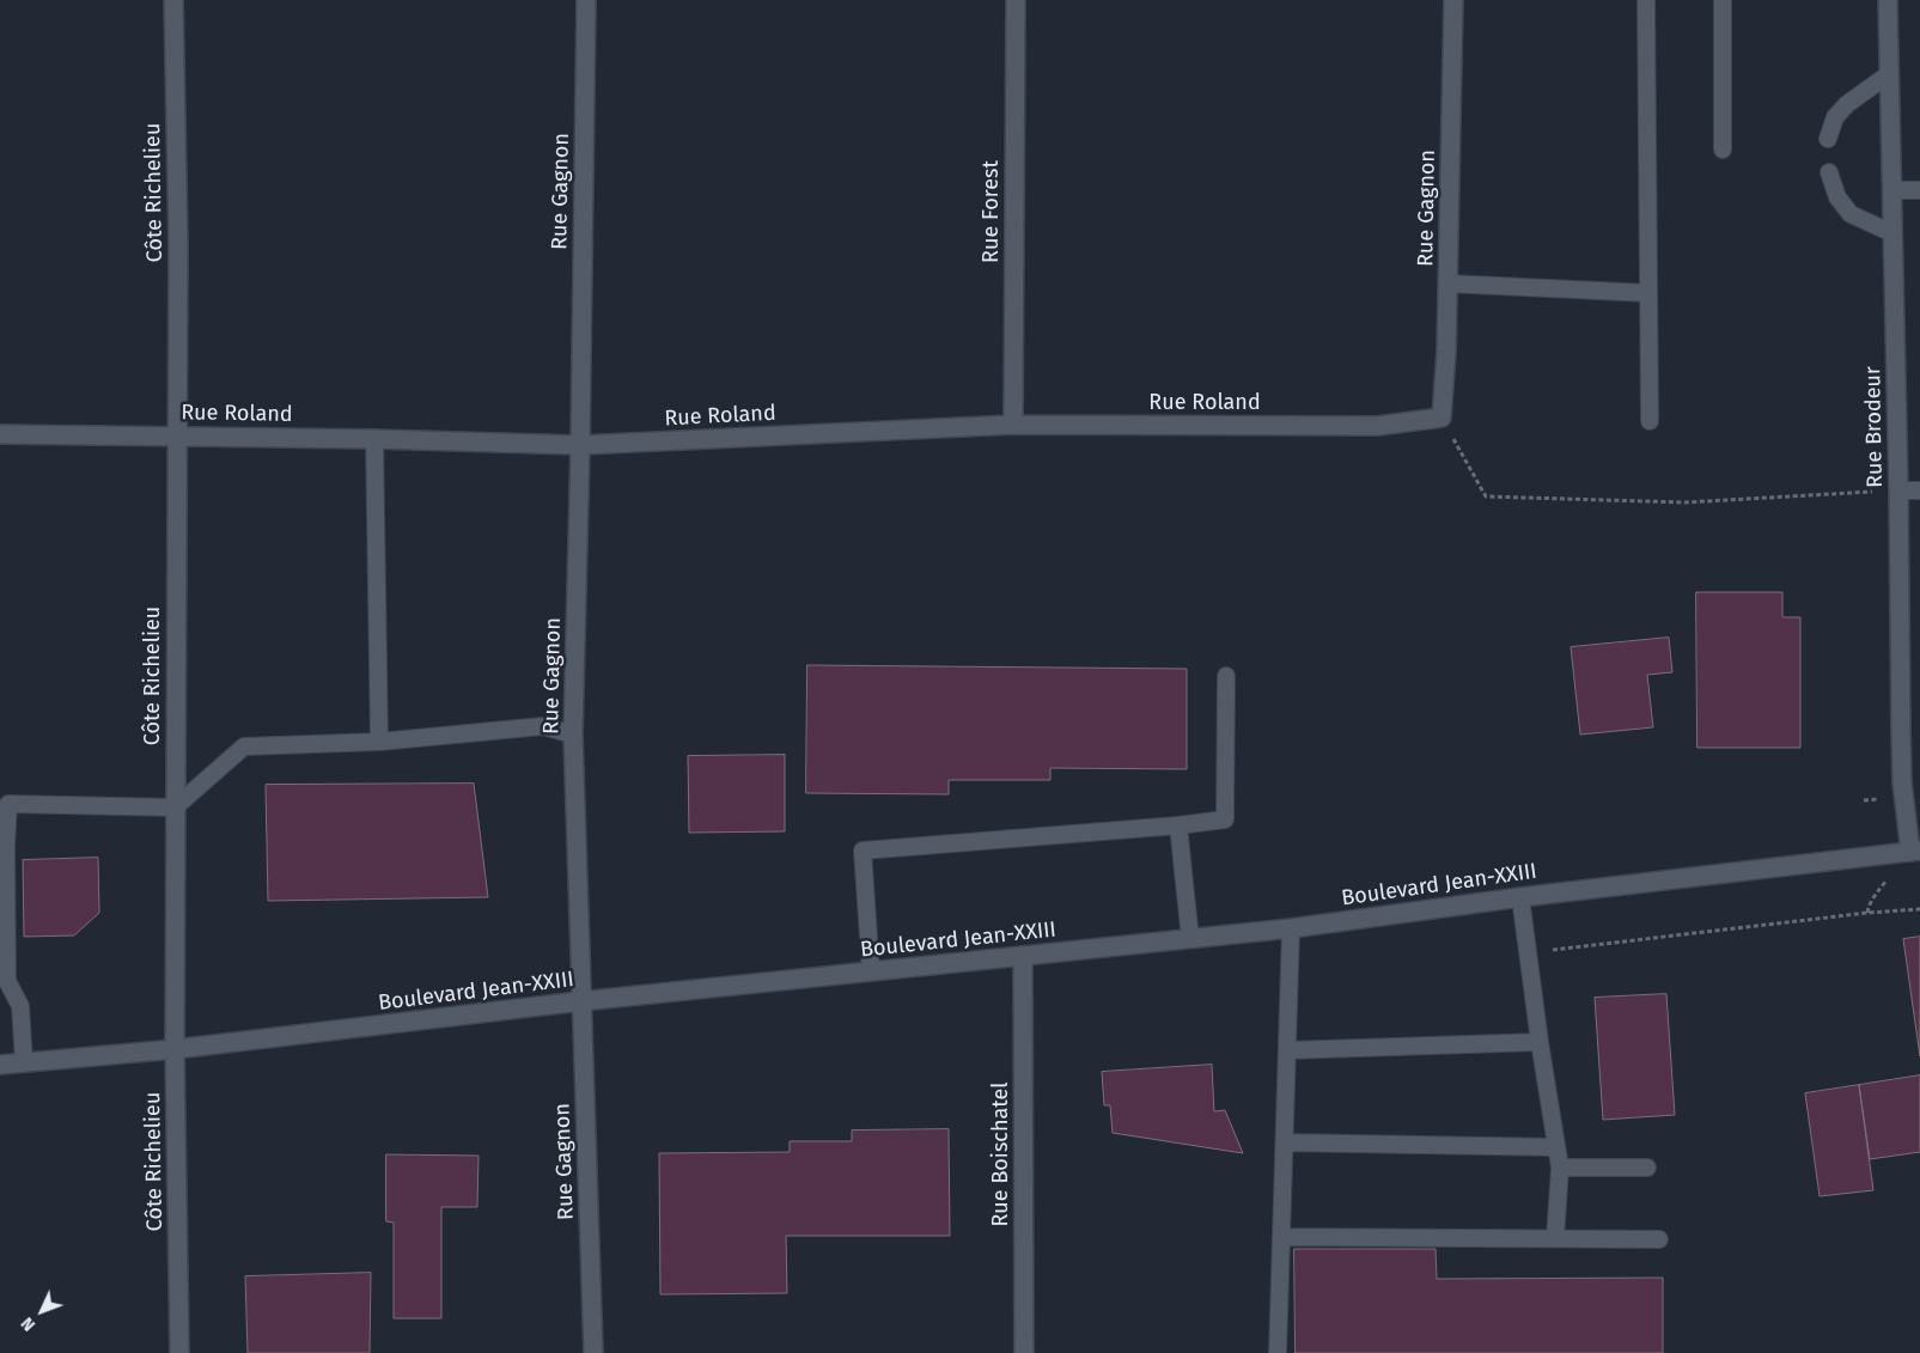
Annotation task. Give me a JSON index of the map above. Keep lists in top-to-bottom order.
{
  "streets": {
    "street": [
      "Rue Gagnon",
      "Côte Richelieu",
      "Rue Forest",
      "Rue Roland",
      "Rue Brodeur",
      "Boulevard Jean-XXIII",
      "Rue Boischatel"
    ]
  },
  "crossings": [
    ["Rue Gagnon", "Rue Roland"],
    ["Rue Gagnon", "Boulevard Jean-XXIII"],
    ["Côte Richelieu", "Rue Roland"],
    ["Côte Richelieu", "Boulevard Jean-XXIII"],
    ["Rue Forest", "Rue Roland"],
    ["Rue Brodeur", "Boulevard Jean-XXIII"],
    ["Boulevard Jean-XXIII", "Rue Boischatel"]
  ],
  "north": "bottom left"
}
